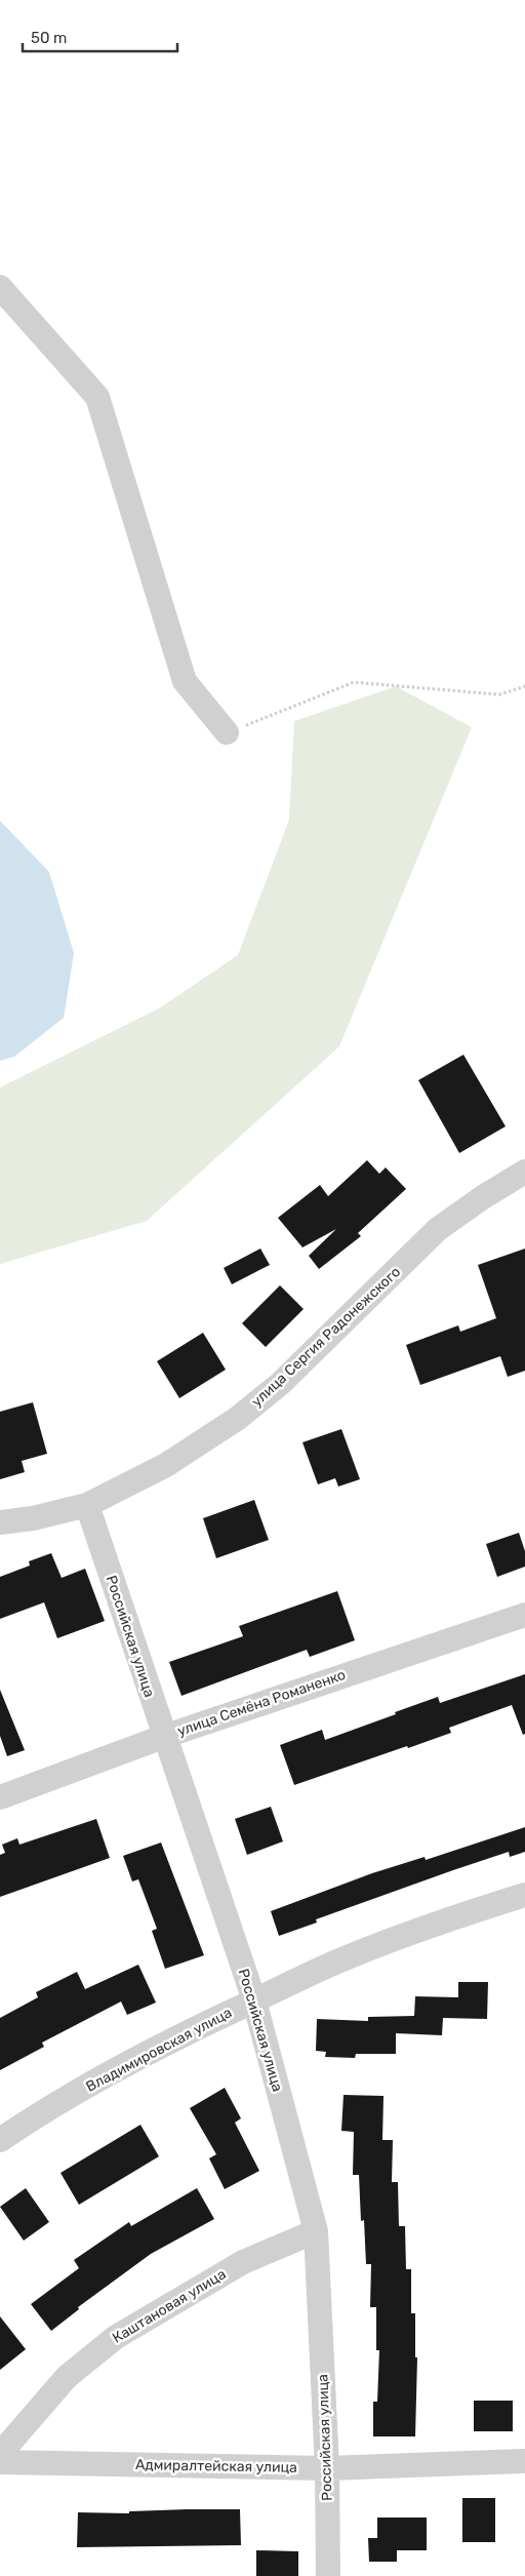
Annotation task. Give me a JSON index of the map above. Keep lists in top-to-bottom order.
{
  "streets": {
    "street": [
      "улица Сергия Радонежского",
      "Российская улица",
      "улица Семёна Романенко",
      "Владимировская улица",
      "Каштановая улица",
      "Адмиралтейская улица"
    ]
  },
  "crossings": [
    ["улица Сергия Радонежского", "Российская улица"],
    ["Российская улица", "улица Семёна Романенко"],
    ["Российская улица", "Владимировская улица"],
    ["Российская улица", "Каштановая улица"],
    ["Российская улица", "Адмиралтейская улица"]
  ],
  "scale_bar": "50 m"
}
